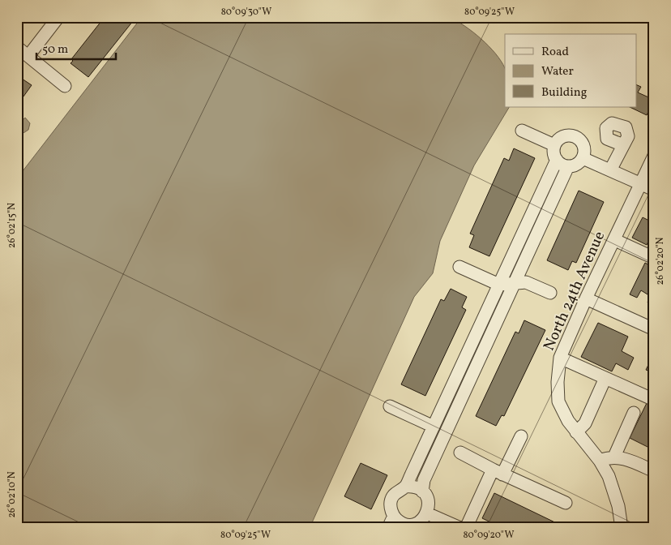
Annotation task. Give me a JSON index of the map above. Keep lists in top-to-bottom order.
{
  "streets": {
    "street": ["North 24th Avenue"]
  },
  "legend": ["Road", "Water", "Building"],
  "scale_bar": "50 m",
  "coordinates": [
    "80°09'30\"W",
    "80°09'25\"W",
    "26°02'15\"N",
    "26°02'20\"N",
    "26°02'10\"N",
    "80°09'20\"W"
  ]
}
